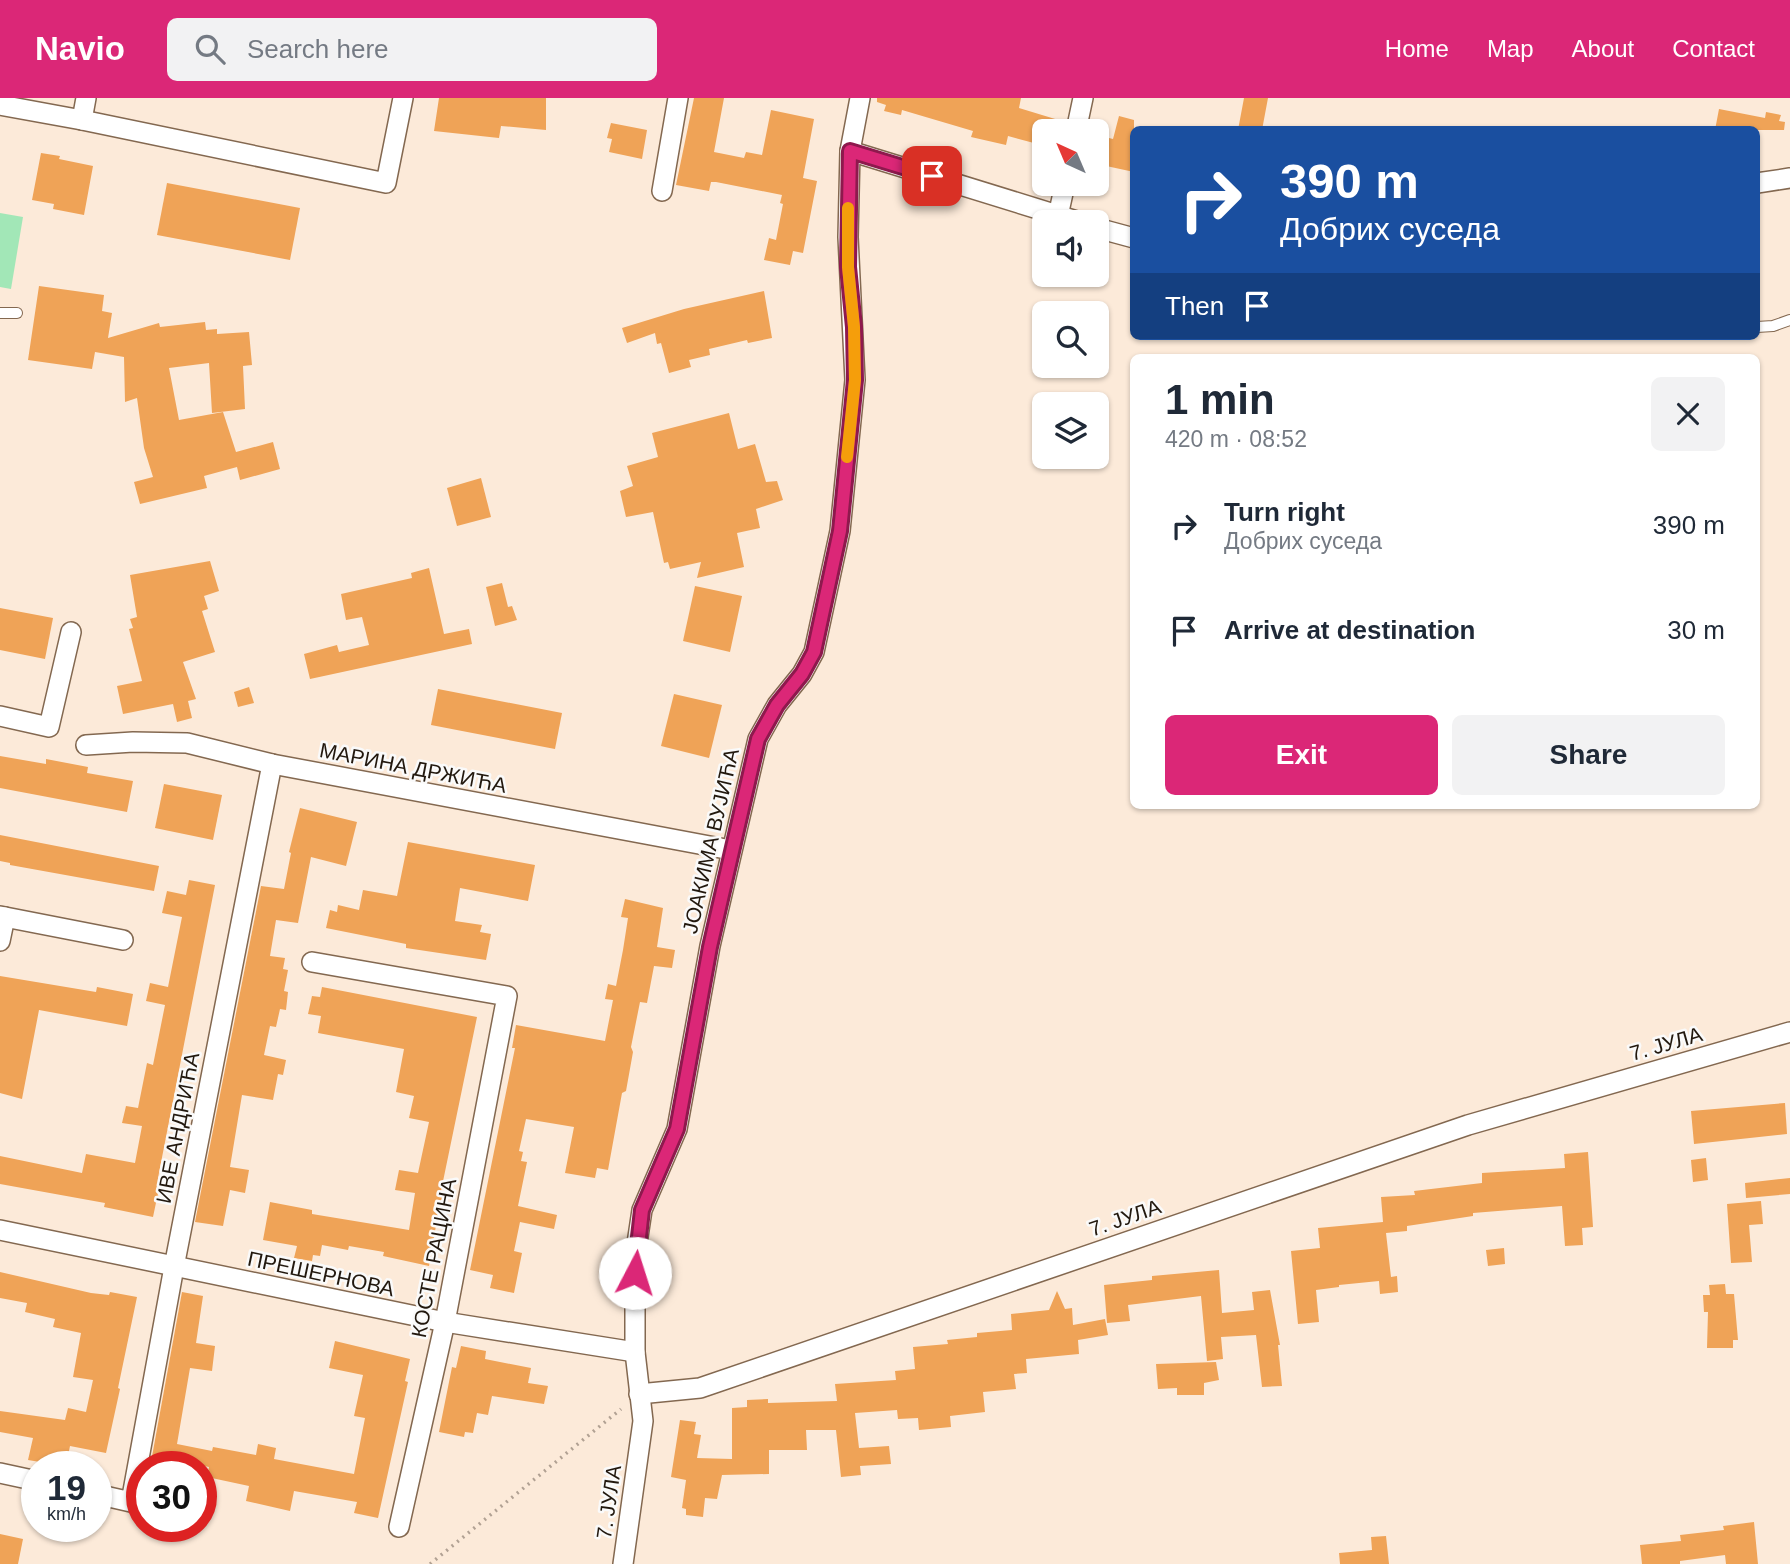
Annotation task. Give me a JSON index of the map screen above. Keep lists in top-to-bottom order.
{
  "streets": {
    "street": [
      "МАРИНА ДРЖИЋА",
      "ЈОАКИМА ВУЈИЋА",
      "7. ЈУЛА",
      "ИВЕ АНДРИЋА",
      "КОСТЕ РАЦИНА",
      "ПРЕШЕРНОВА"
    ]
  },
  "crossings": [
    ["МАРИНА ДРЖИЋА", "ЈОАКИМА ВУЈИЋА"],
    ["МАРИНА ДРЖИЋА", "ИВЕ АНДРИЋА"],
    ["ЈОАКИМА ВУЈИЋА", "7. ЈУЛА"],
    ["ЈОАКИМА ВУЈИЋА", "ПРЕШЕРНОВА"],
    ["ИВЕ АНДРИЋА", "ПРЕШЕРНОВА"],
    ["КОСТЕ РАЦИНА", "ПРЕШЕРНОВА"]
  ],
  "north": "top left",
  "page": {
    "header": "Navio",
    "search": "Search here",
    "nav": [
      "Home",
      "Map",
      "About",
      "Contact"
    ],
    "turn": ["390 m", "Добрих суседа"],
    "then": "Then",
    "heading": ["1 min", "420 m · 08:52"],
    "list": [
      {
        "name": "Turn right",
        "note": "Добрих суседа",
        "value": "390 m"
      },
      {
        "name": "Arrive at destination",
        "value": "30 m"
      }
    ],
    "buttons": ["Exit", "Share"],
    "speed": "19 km/h",
    "limit": "30"
  }
}
